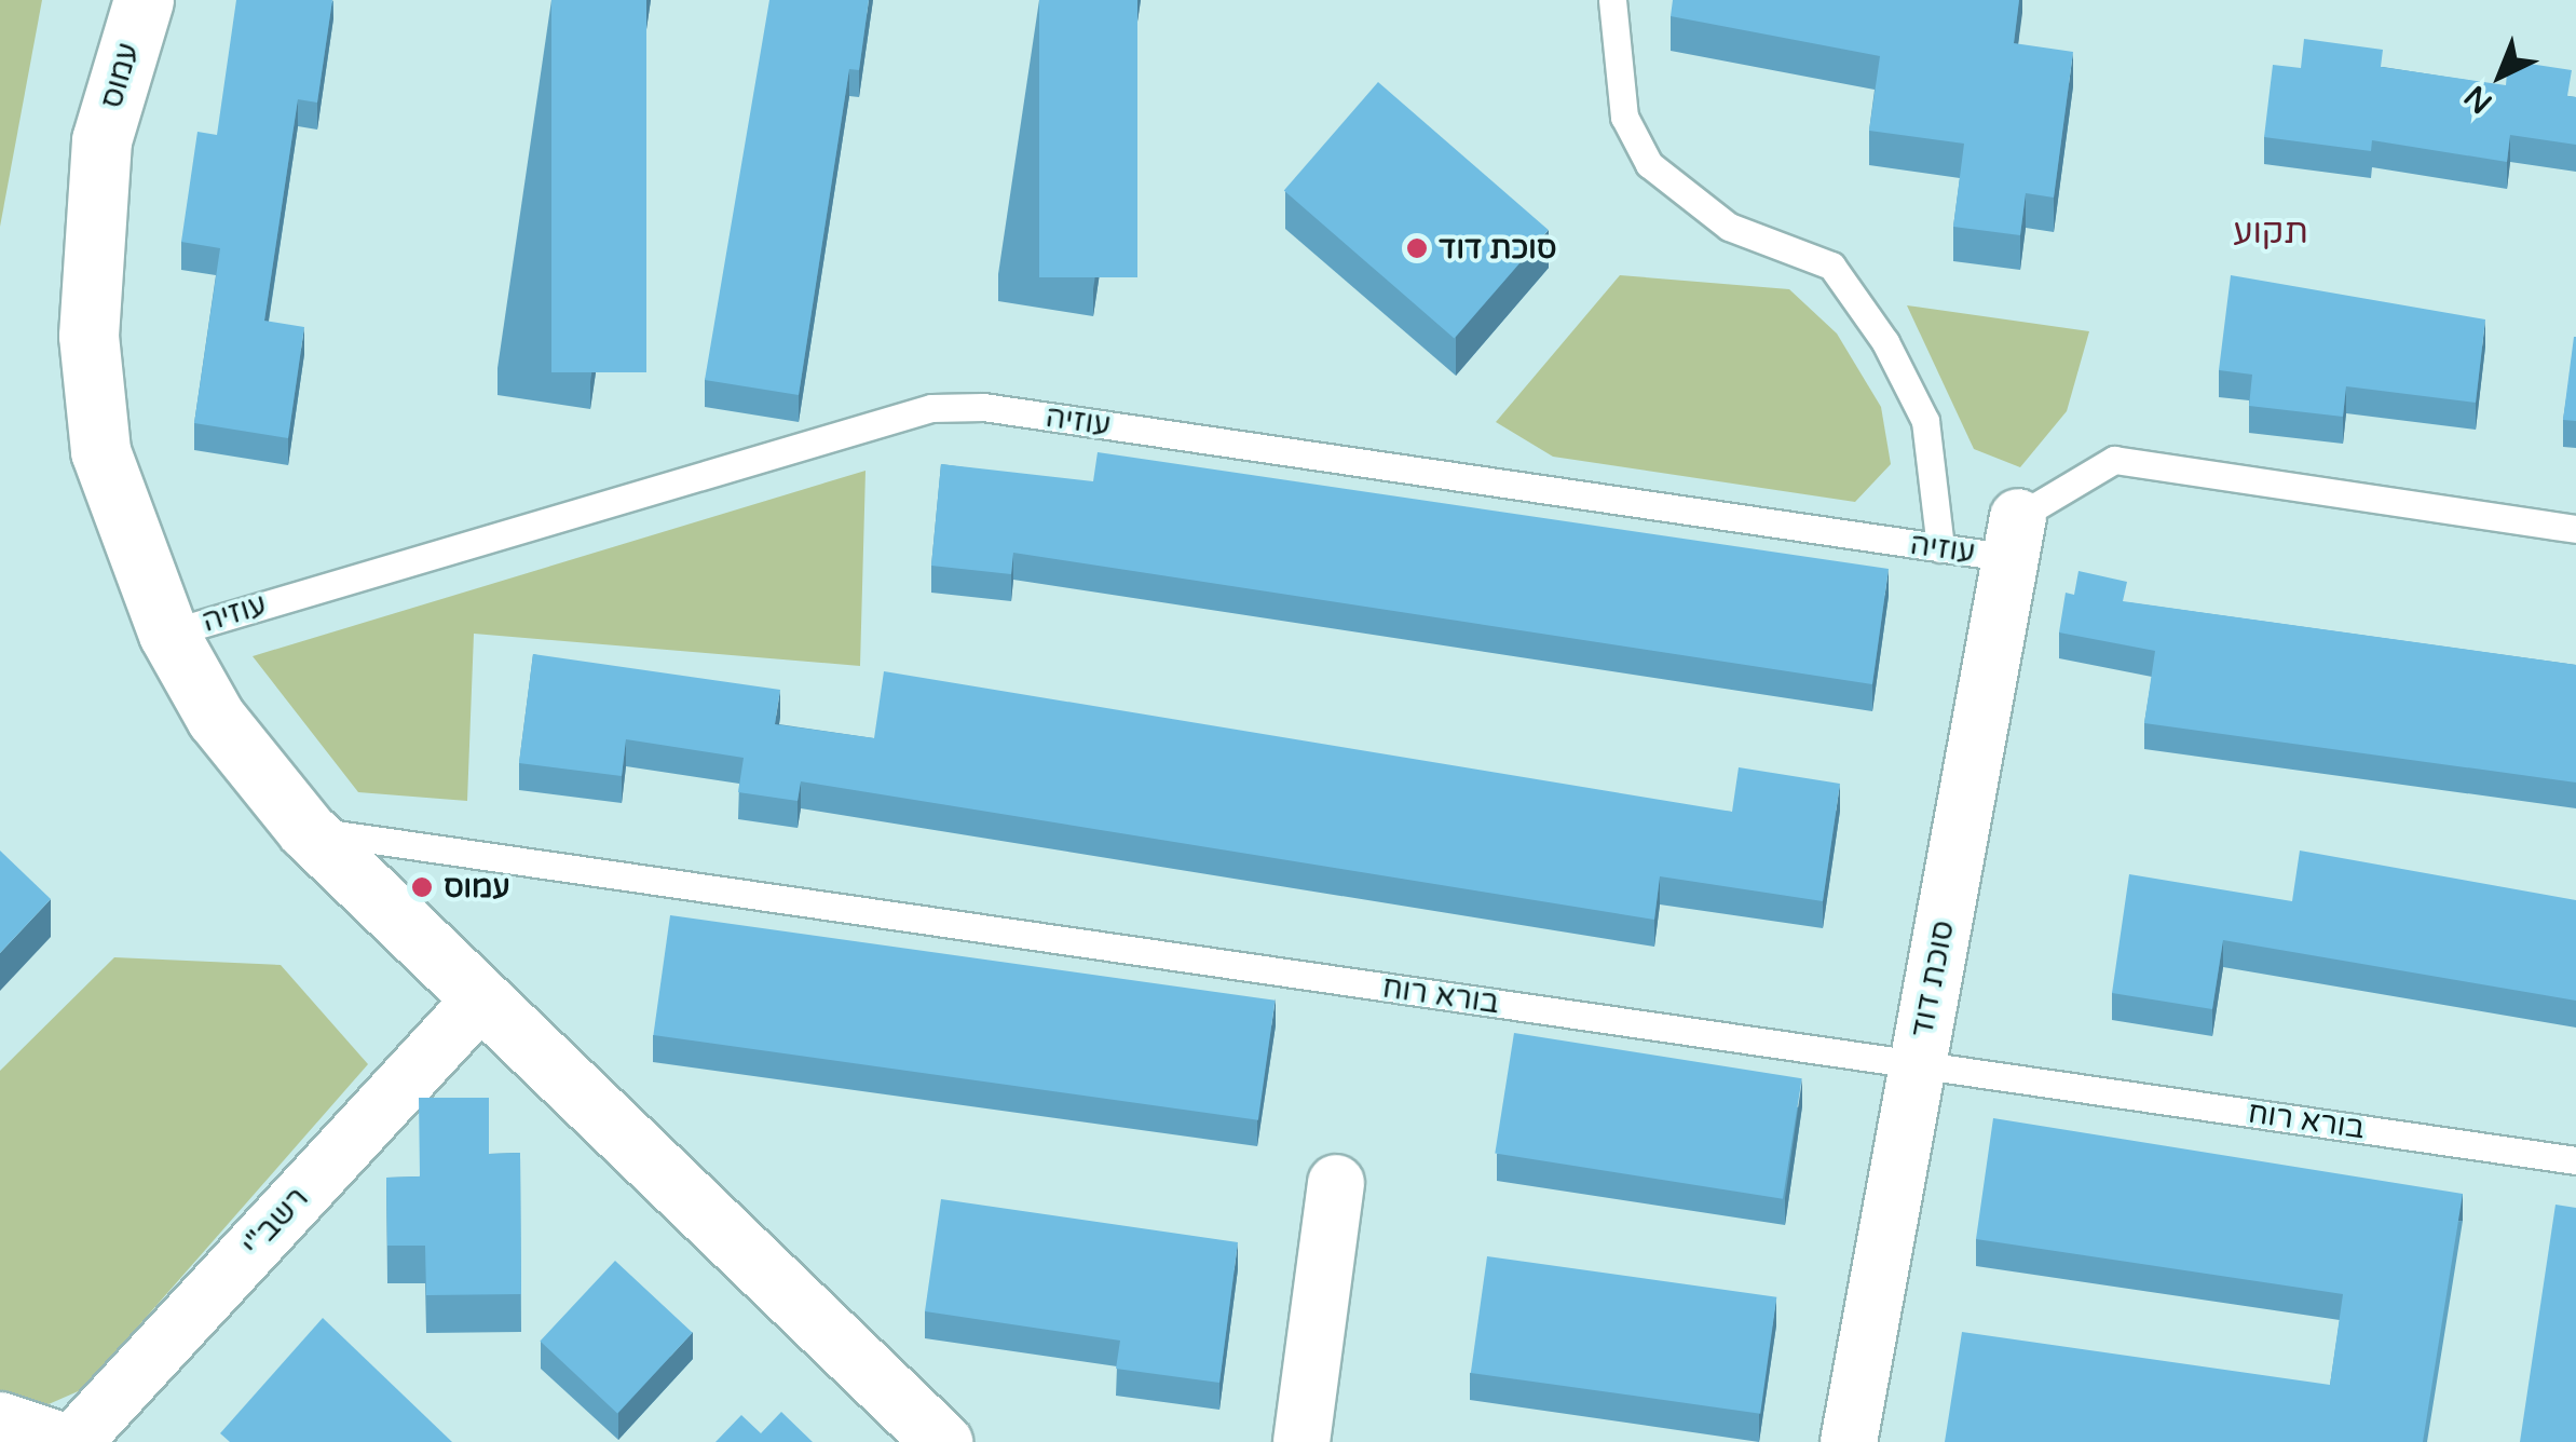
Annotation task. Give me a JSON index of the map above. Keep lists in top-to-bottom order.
{
  "streets": {
    "street": ["עמוס", "סוכת דוד", "רשב\"י"],
    "lane": ["עוזיה", "בורא רוח"]
  },
  "crossings": [
    ["עמוס", "עוזיה"],
    ["עמוס", "בורא רוח"],
    ["עמוס", "רשב\"י"],
    ["עוזיה", "סוכת דוד"],
    ["סוכת דוד", "בורא רוח"]
  ],
  "districts": ["תקוע"],
  "places": ["סוכת דוד", "עמוס"],
  "north": "bottom left"
}
